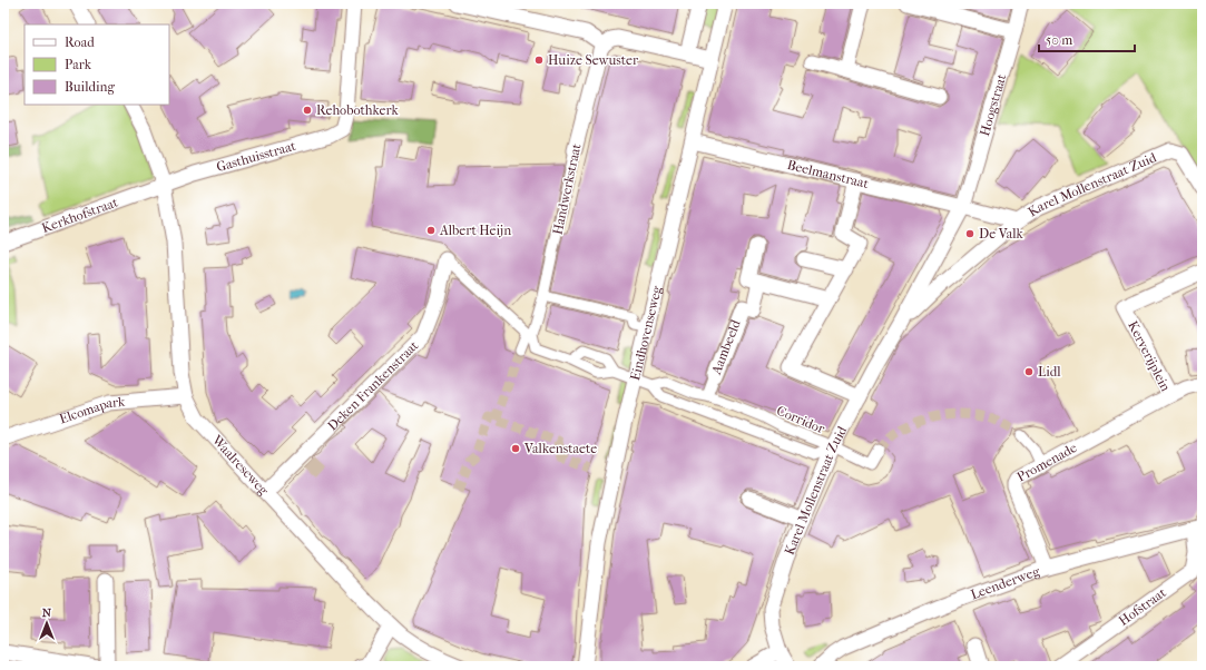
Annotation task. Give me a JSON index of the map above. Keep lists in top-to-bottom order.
{
  "streets": {
    "street": [
      "Hoogstraat",
      "Gasthuisstraat",
      "Beelmanstraat",
      "Karel Mollenstraat Zuid",
      "Handwerkstraat",
      "Kerkhofstraat",
      "Eindhovenseweg",
      "Aambeeld",
      "Kerverijplein",
      "Deken Frankenstraat",
      "Elcomapark",
      "Corridor",
      "Promenade",
      "Waalreseweg",
      "Leenderweg",
      "Hofstraat"
    ]
  },
  "crossings": [
    ["Hoogstraat", "Beelmanstraat"],
    ["Hoogstraat", "Karel Mollenstraat Zuid"],
    ["Gasthuisstraat", "Kerkhofstraat"],
    ["Gasthuisstraat", "Waalreseweg"],
    ["Beelmanstraat", "Karel Mollenstraat Zuid"],
    ["Beelmanstraat", "Eindhovenseweg"],
    ["Karel Mollenstraat Zuid", "Corridor"],
    ["Handwerkstraat", "Corridor"],
    ["Kerkhofstraat", "Waalreseweg"],
    ["Eindhovenseweg", "Corridor"],
    ["Aambeeld", "Corridor"],
    ["Kerverijplein", "Promenade"],
    ["Deken Frankenstraat", "Corridor"],
    ["Deken Frankenstraat", "Waalreseweg"],
    ["Elcomapark", "Waalreseweg"],
    ["Promenade", "Leenderweg"],
    ["Leenderweg", "Hofstraat"]
  ],
  "places": [
    "Huize Sewuster",
    "Rehobothkerk",
    "Albert Heijn",
    "De Valk",
    "Lidl",
    "Valkenstaete"
  ],
  "legend": ["Road", "Park", "Building"],
  "scale_bar": "50 m",
  "north": "top"
}
